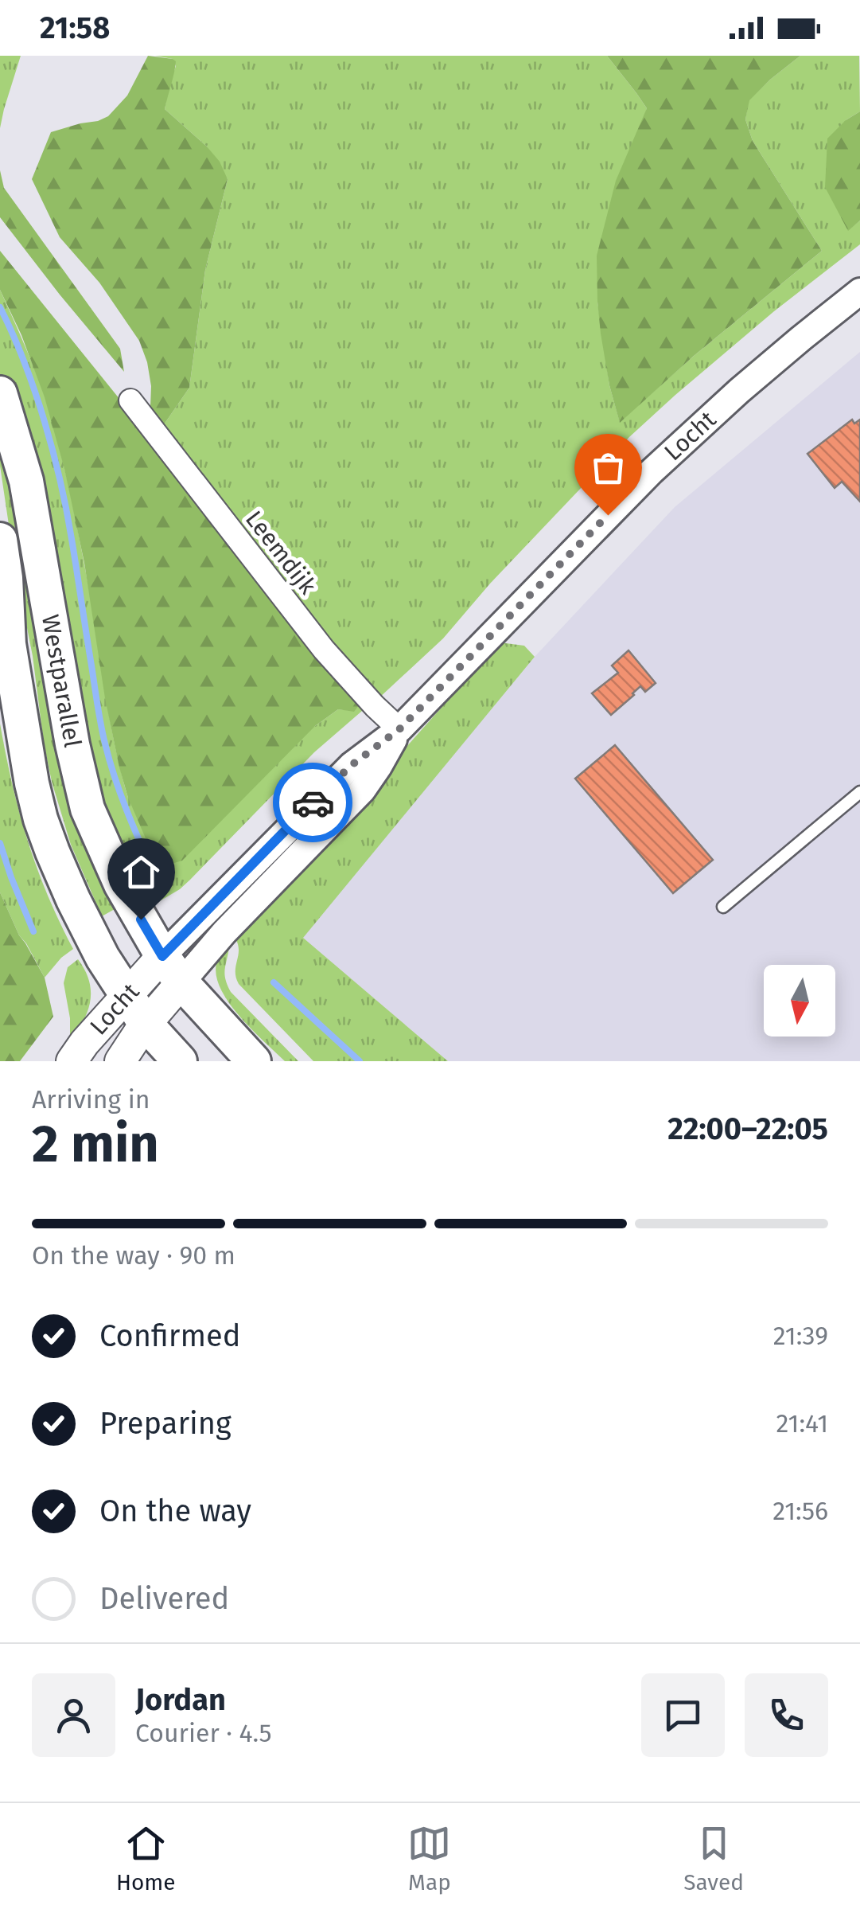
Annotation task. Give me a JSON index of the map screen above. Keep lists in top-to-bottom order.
{
  "streets": {
    "main road": ["Locht", "Westparallel"],
    "street": ["Leemdijk"]
  },
  "crossings": [
    ["Locht", "Leemdijk"],
    ["Locht", "Westparallel"]
  ],
  "north": "bottom",
  "page": {
    "status": "21:58",
    "heading": ["2 min", "Arriving in", "22:00–22:05"],
    "panel": ["Jordan", "Courier · 4.5"],
    "bar": "On the way · 90 m",
    "list": [
      ["Confirmed", "21:39"],
      ["Preparing", "21:41"],
      ["On the way", "21:56"],
      "Delivered"
    ],
    "tabs": ["Home", "Map", "Saved"]
  }
}
